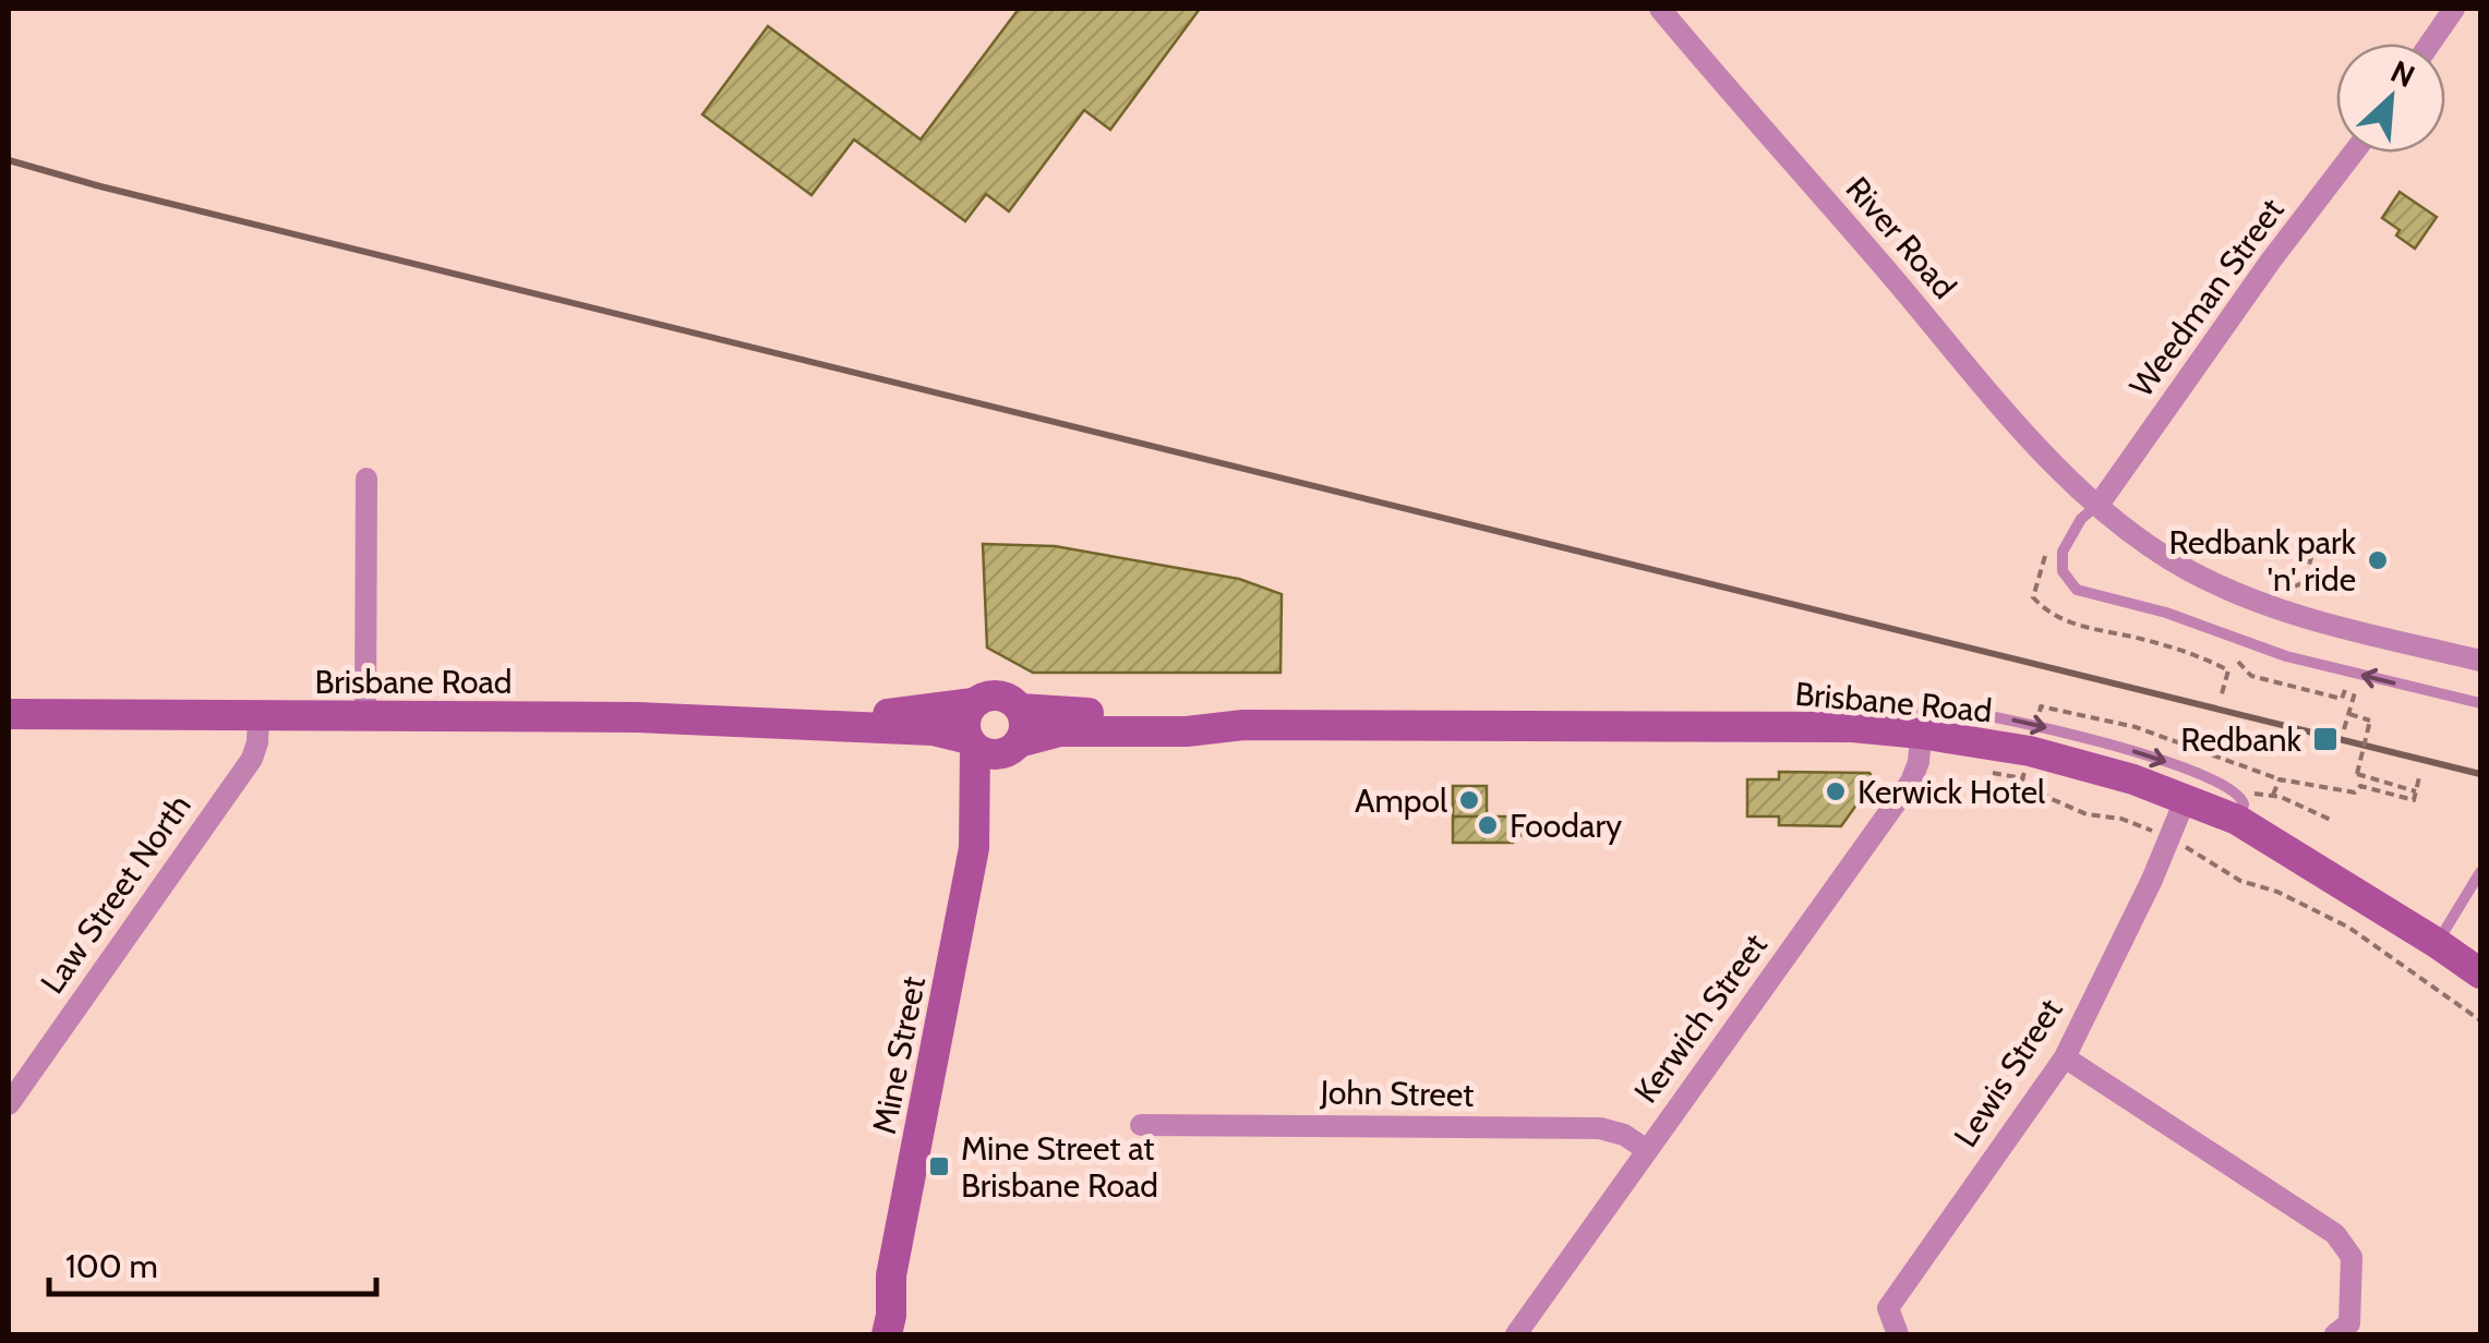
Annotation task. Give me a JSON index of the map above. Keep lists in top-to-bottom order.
{
  "streets": {
    "main road": ["Brisbane Road", "Mine Street"],
    "street": [
      "River Road",
      "Weedman Street",
      "Law Street North",
      "Kerwich Street",
      "Lewis Street",
      "John Street"
    ]
  },
  "crossings": [
    ["River Road", "Weedman Street"],
    ["Brisbane Road", "Law Street North"],
    ["Brisbane Road", "Kerwich Street"],
    ["Brisbane Road", "Mine Street"],
    ["Brisbane Road", "Lewis Street"],
    ["Kerwich Street", "John Street"]
  ],
  "places": {
    "other": [
      "Redbank park 'n' ride",
      "Kerwick Hotel",
      "Ampol",
      "Foodary"
    ],
    "transit": ["Redbank", "Mine Street at Brisbane Road"]
  },
  "scale_bar": "100 m",
  "north": "top right"
}
